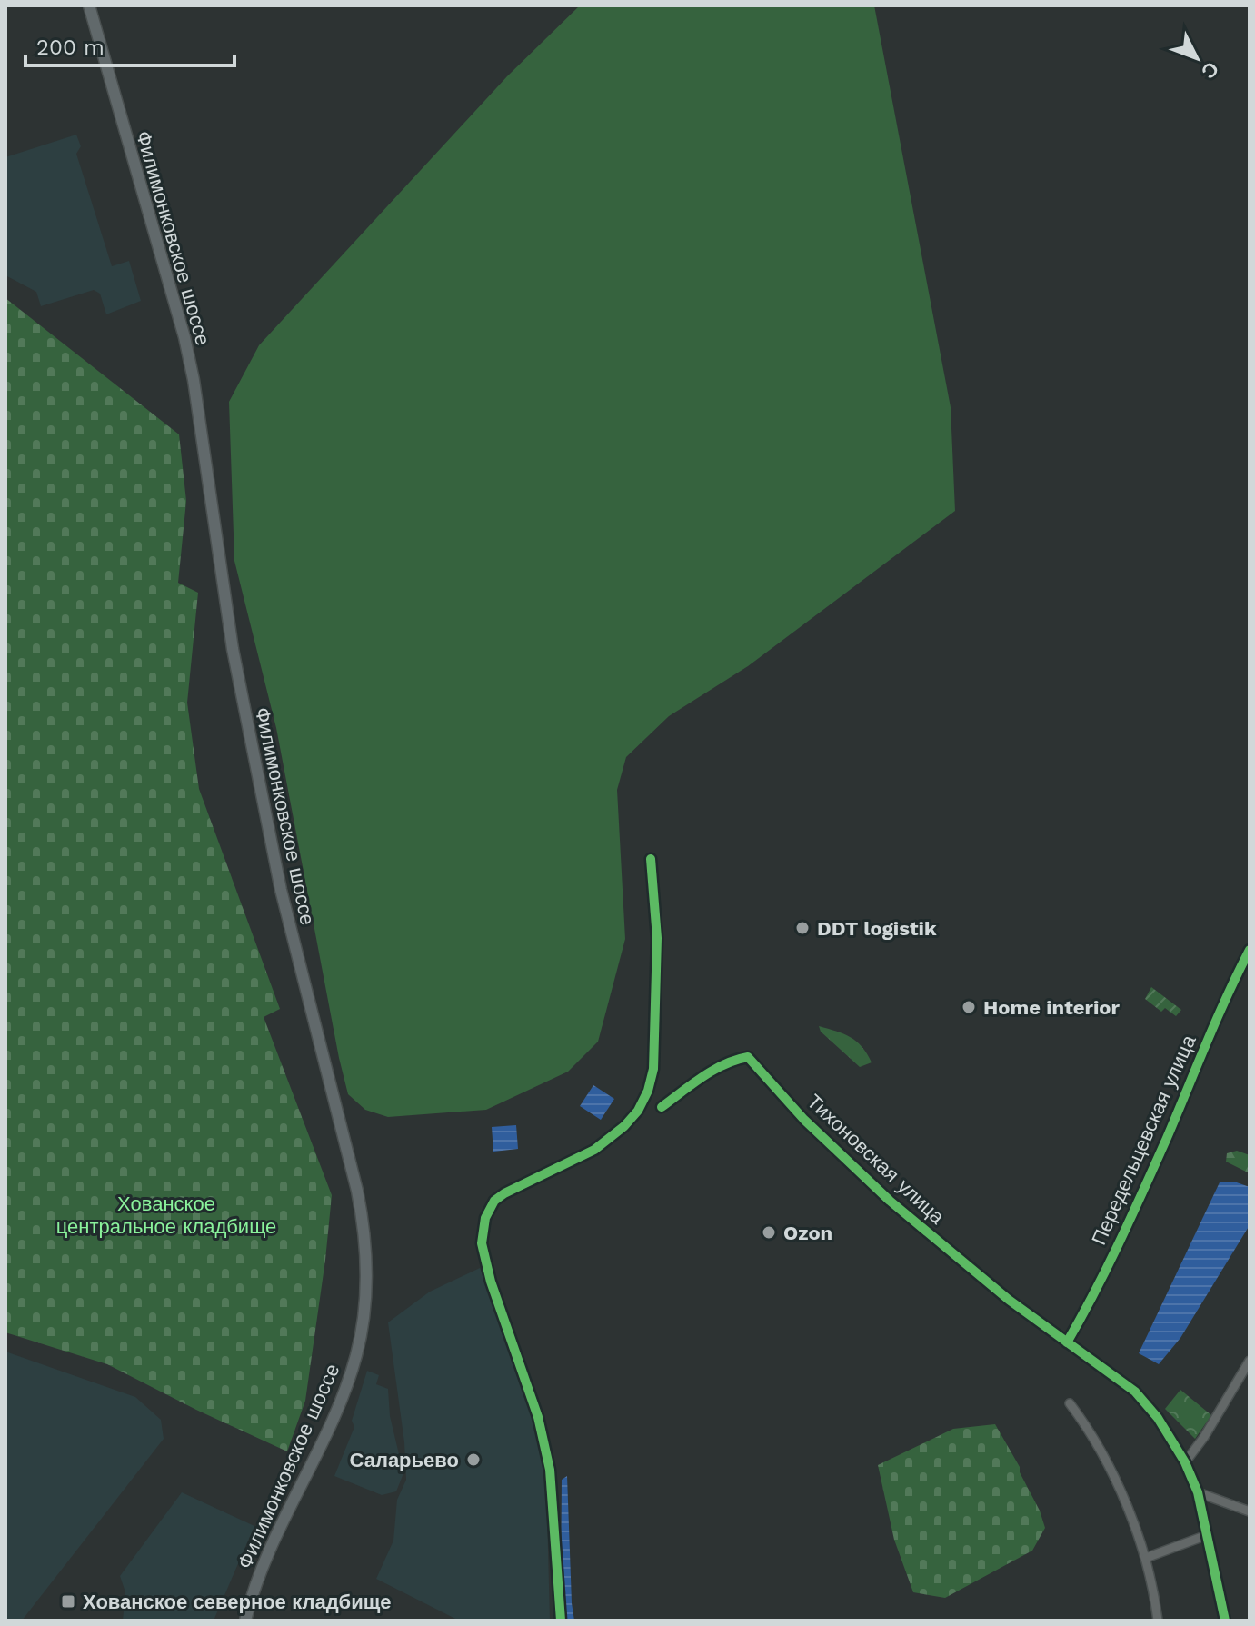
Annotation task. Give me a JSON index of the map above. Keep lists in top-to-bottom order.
{
  "streets": {
    "main road": ["Филимонковское шоссе"],
    "street": ["Передельцевская улица", "Тихоновская улица"]
  },
  "crossings": [
    ["Передельцевская улица", "Тихоновская улица"]
  ],
  "parks": ["Хованское центральное кладбище"],
  "places": {
    "other": [
      "DDT logistik",
      "Home interior",
      "Ozon",
      "Саларьево"
    ],
    "transit": ["Хованское северное кладбище"]
  },
  "scale_bar": "200 m",
  "north": "bottom right"
}
